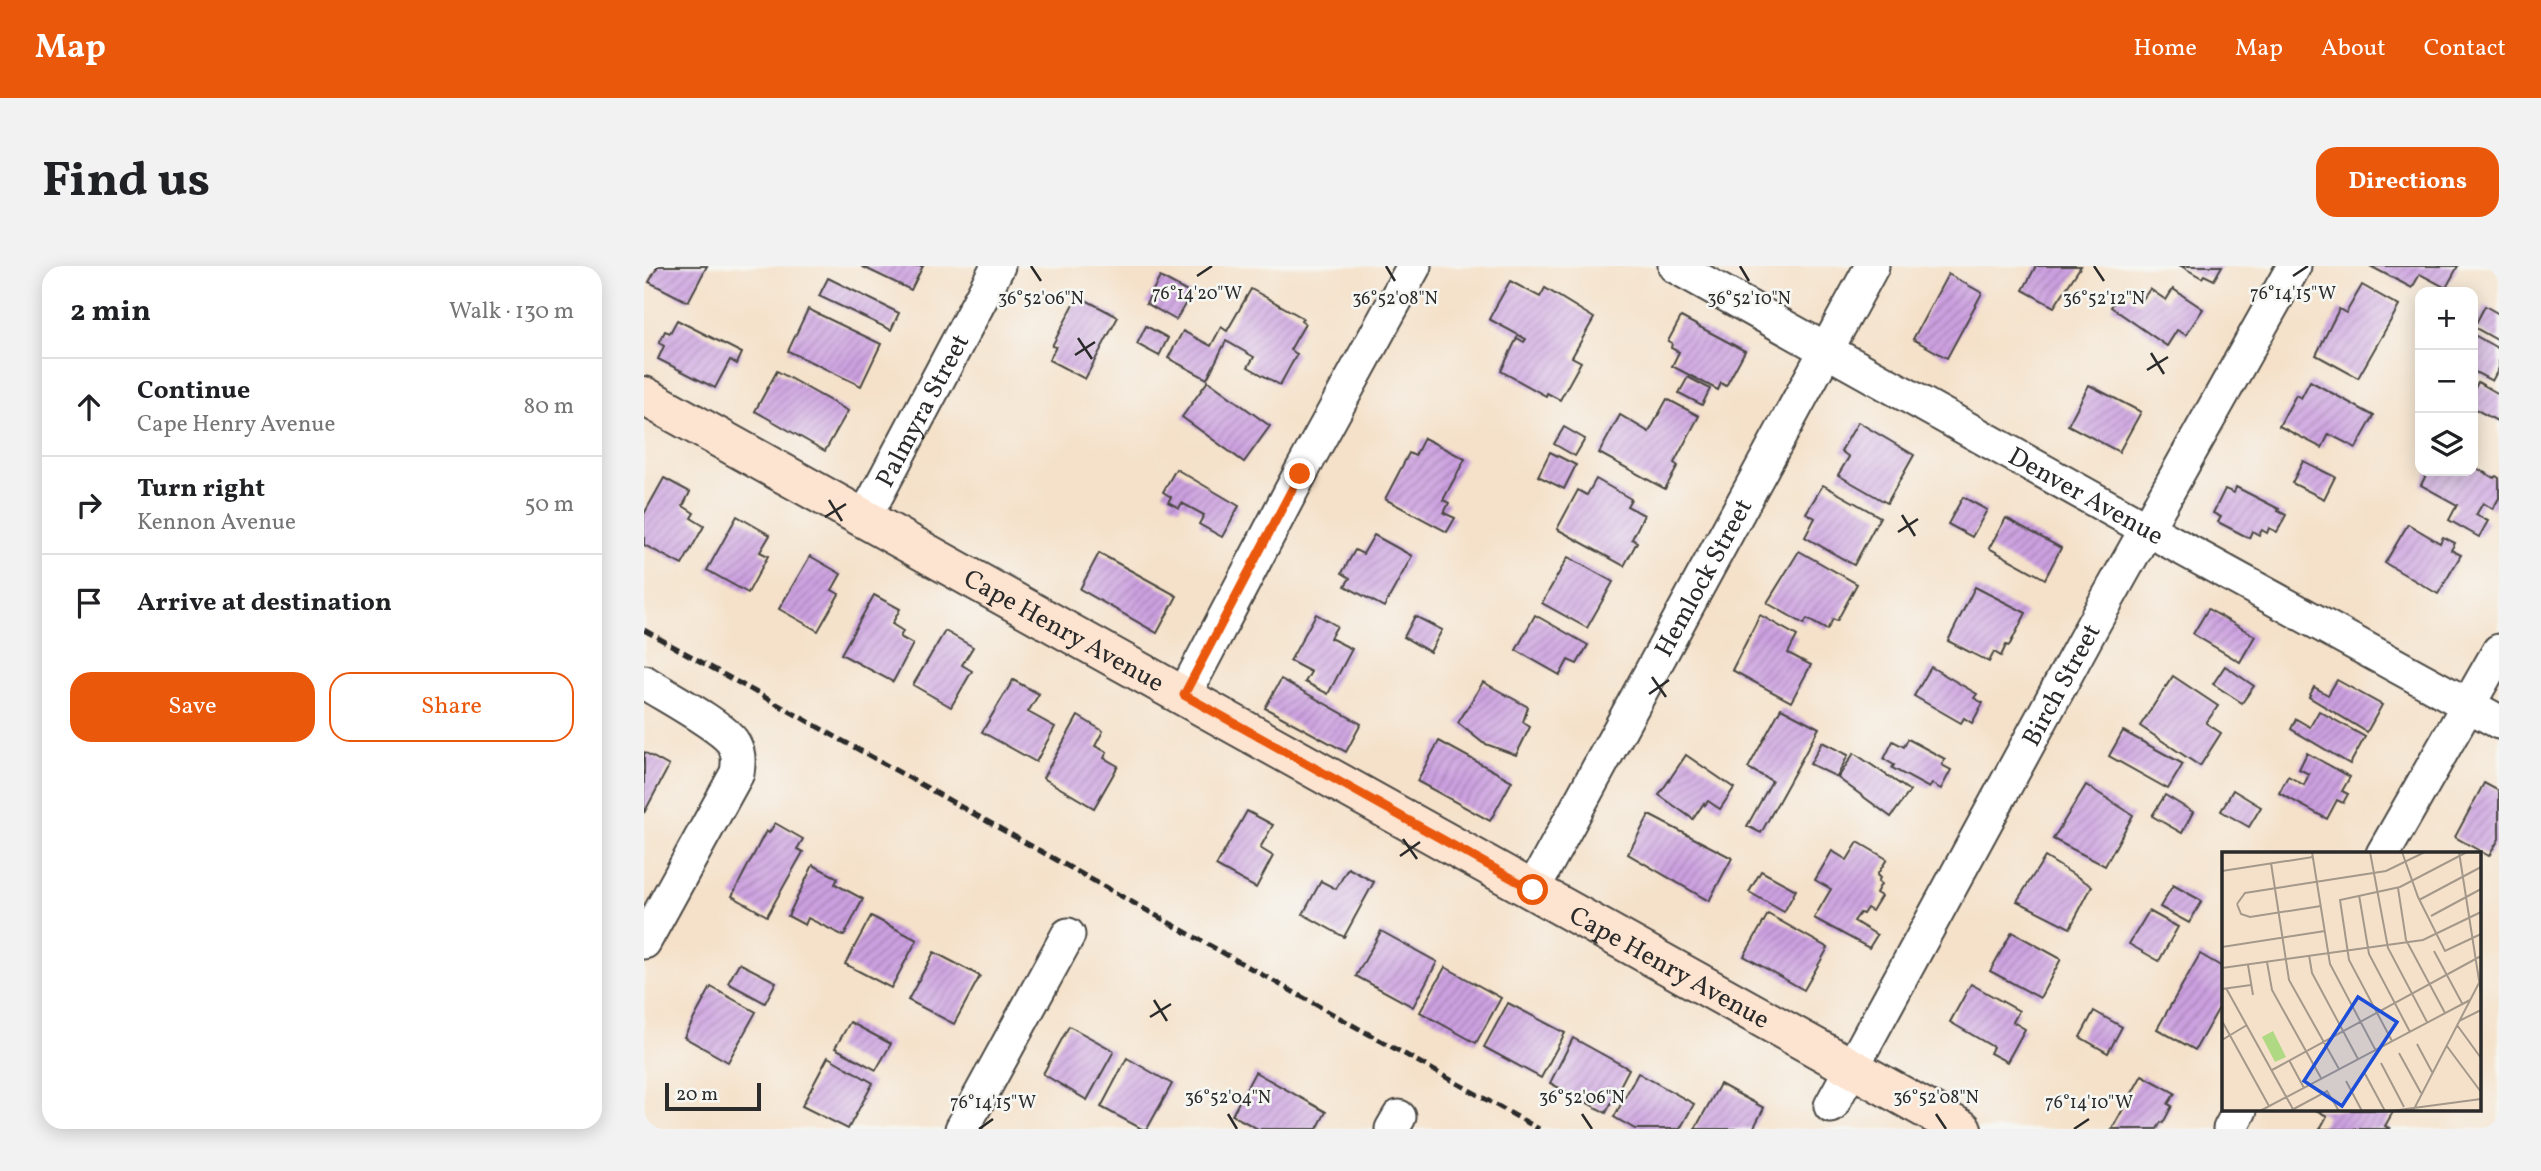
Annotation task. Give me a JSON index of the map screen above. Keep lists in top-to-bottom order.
{
  "streets": {
    "street": [
      "Palmyra Street",
      "Denver Avenue",
      "Hemlock Street",
      "Cape Henry Avenue",
      "Birch Street"
    ]
  },
  "crossings": [
    ["Palmyra Street", "Cape Henry Avenue"],
    ["Denver Avenue", "Hemlock Street"],
    ["Denver Avenue", "Birch Street"],
    ["Hemlock Street", "Cape Henry Avenue"],
    ["Cape Henry Avenue", "Birch Street"]
  ],
  "scale_bar": "20 m",
  "page": {
    "header": "Map",
    "nav": [
      "Home",
      "Map",
      "About",
      "Contact"
    ],
    "buttons": [
      "Directions",
      ["Save", "Share"]
    ],
    "title": "Find us",
    "heading": ["2 min", "Walk · 130 m"],
    "map_buttons": ["+", "−"],
    "list": [
      ["Continue", "Cape Henry Avenue", "80 m"],
      ["Turn right", "Kennon Avenue", "50 m"],
      "Arrive at destination"
    ],
    "scale": "20 m"
  },
  "coordinates": [
    "76°14'15\"W",
    "76°14'20\"W",
    "36°52'06\"N",
    "36°52'08\"N",
    "36°52'10\"N",
    "36°52'12\"N",
    "36°52'04\"N",
    "76°14'10\"W"
  ]
}
